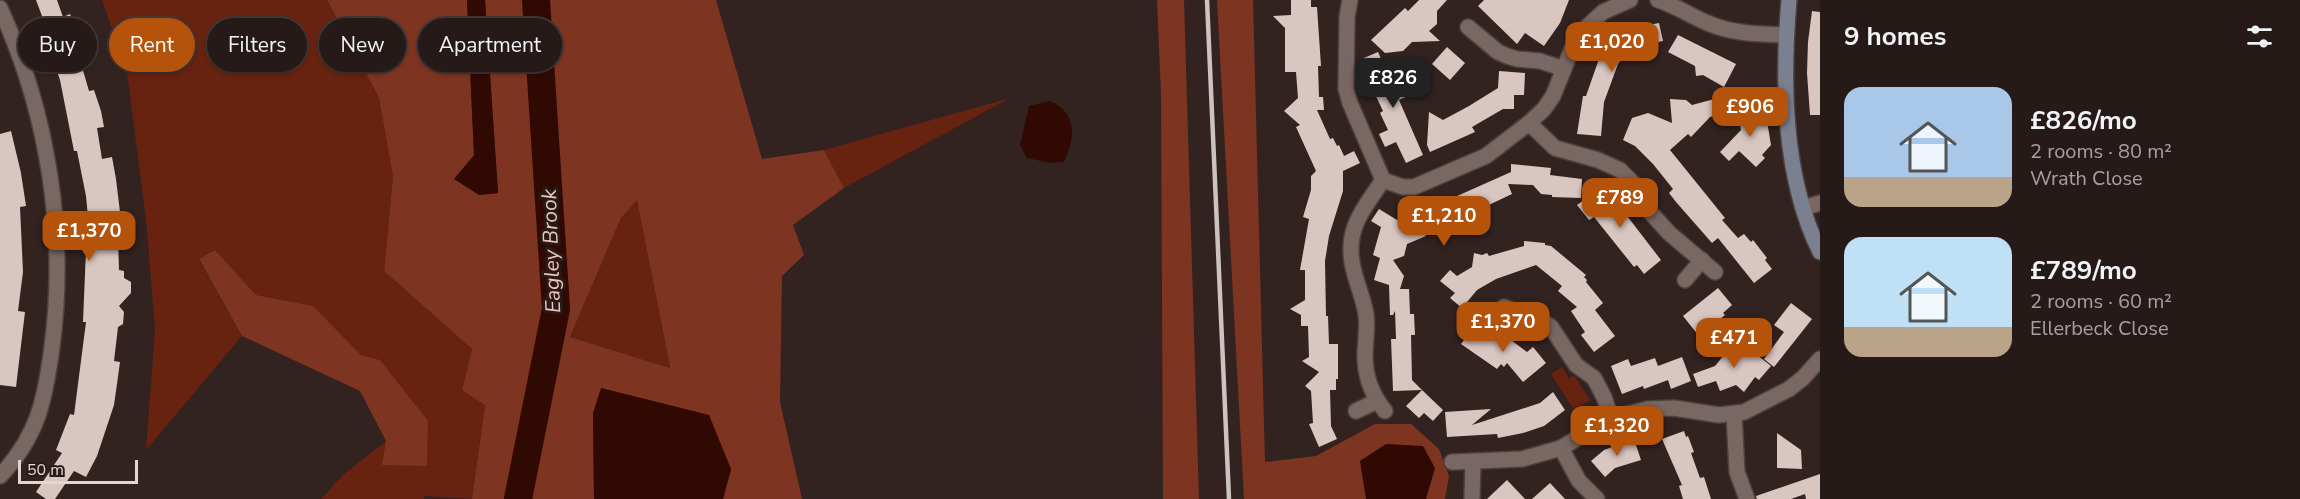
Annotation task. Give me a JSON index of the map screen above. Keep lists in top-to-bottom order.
{
  "water": ["Eagley Brook"],
  "scale_bar": "50 m",
  "page": {
    "heading": "9 homes",
    "chip": [
      "Buy",
      "Rent",
      "Filters",
      "New",
      "Apartment"
    ],
    "price": [
      "£1,020",
      "£826",
      "£906",
      "£789",
      "£1,210",
      "£1,370",
      "£1,370",
      "£471",
      "£1,320"
    ],
    "list": [
      {
        "name": "£826/mo",
        "note": "2 rooms · 80 m² · Wrath Close"
      },
      {
        "name": "£789/mo",
        "note": "2 rooms · 60 m² · Ellerbeck Close"
      }
    ],
    "scale": "50 m"
  }
}
